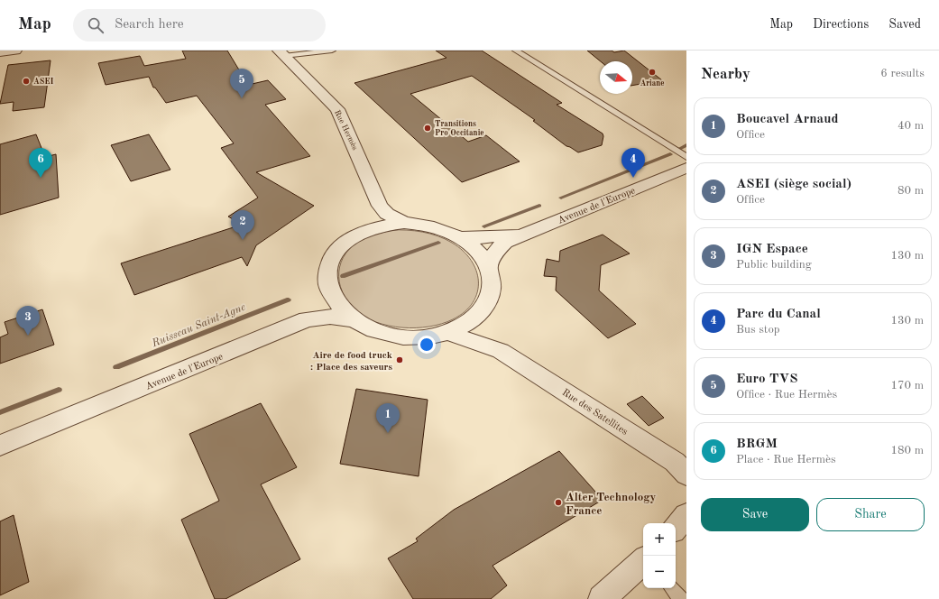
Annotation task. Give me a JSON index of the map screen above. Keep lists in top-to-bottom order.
{
  "streets": {
    "street": ["Rue Hermès", "Avenue de l'Europe", "Rue des Satellites"]
  },
  "water": ["Ruisseau Saint-Agne"],
  "places": [
    "Ariane",
    "ASEI",
    "Transitions Pro Occitanie",
    "Aire de food truck : Place des saveurs",
    "Alter Technology France"
  ],
  "north": "right",
  "page": {
    "header": "Map",
    "search": "Search here",
    "nav": ["Map", "Directions", "Saved"],
    "heading": ["Nearby", "6 results"],
    "pins": [
      "5",
      "4",
      "6",
      "2",
      "3",
      "1"
    ],
    "list": [
      {
        "mark": "1",
        "name": "Boucavel Arnaud",
        "note": "Office",
        "value": "40 m"
      },
      {
        "mark": "2",
        "name": "ASEI (siège social)",
        "note": "Office",
        "value": "80 m"
      },
      {
        "mark": "3",
        "name": "IGN Espace",
        "note": "Public building",
        "value": "130 m"
      },
      {
        "mark": "4",
        "name": "Parc du Canal",
        "note": "Bus stop",
        "value": "130 m"
      },
      {
        "mark": "5",
        "name": "Euro TVS",
        "note": "Office · Rue Hermès",
        "value": "170 m"
      },
      {
        "mark": "6",
        "name": "BRGM",
        "note": "Place · Rue Hermès",
        "value": "180 m"
      }
    ],
    "buttons": ["Save", "Share"],
    "map_buttons": ["+", "−"]
  }
}
